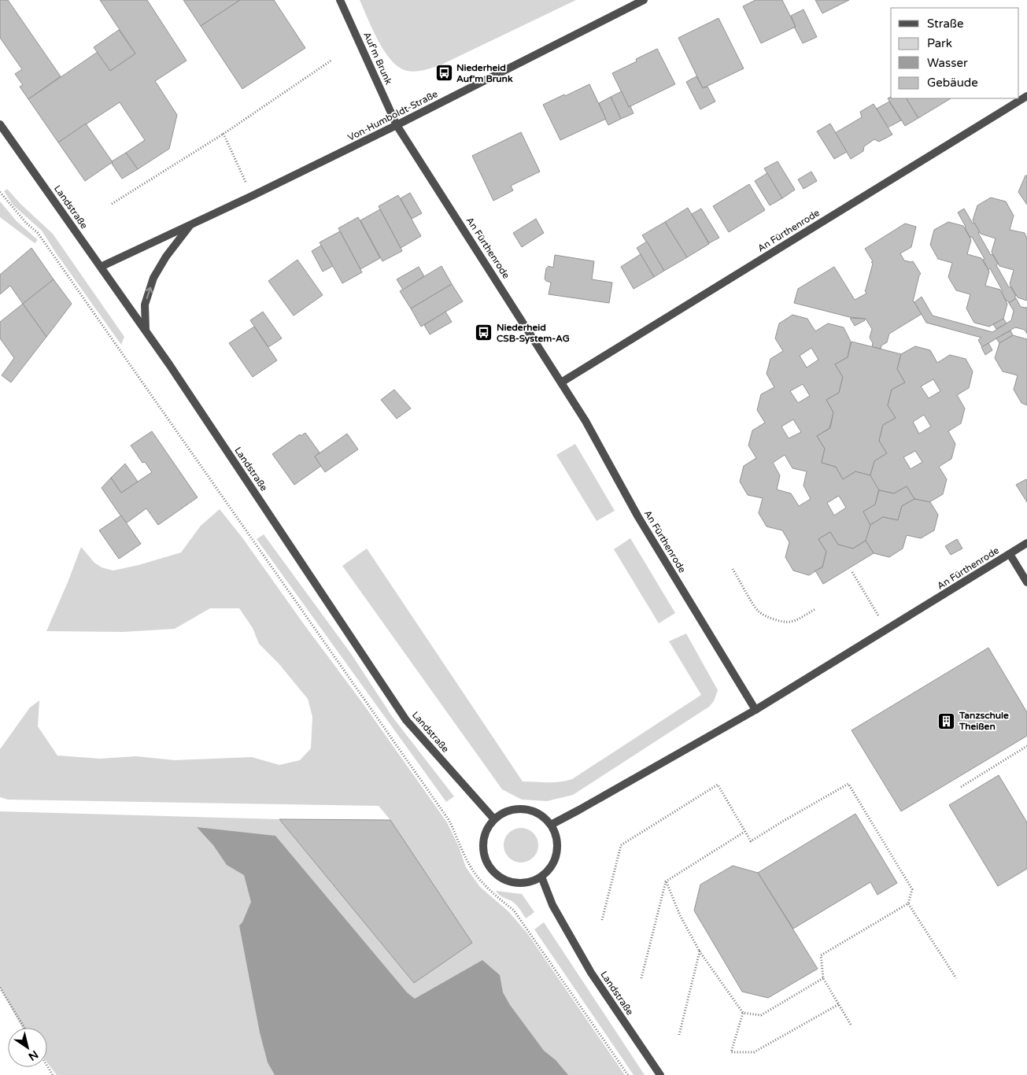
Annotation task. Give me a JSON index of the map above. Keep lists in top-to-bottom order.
{
  "streets": {
    "street": [
      "Auf'm Brunk",
      "Von-Humboldt-Straße",
      "Landstraße",
      "An Fürthenrode"
    ]
  },
  "crossings": [
    ["Auf'm Brunk", "Von-Humboldt-Straße"],
    ["Auf'm Brunk", "An Fürthenrode"],
    ["Von-Humboldt-Straße", "Landstraße"],
    ["Von-Humboldt-Straße", "An Fürthenrode"],
    ["Landstraße", "An Fürthenrode"]
  ],
  "places": {
    "bus stop": ["Niederheid Auf'm Brunk", "Niederheid CSB-System-AG"],
    "building": ["Tanzschule Theißen"]
  },
  "legend": [
    "Straße",
    "Park",
    "Wasser",
    "Gebäude"
  ],
  "north": "bottom right"
}
